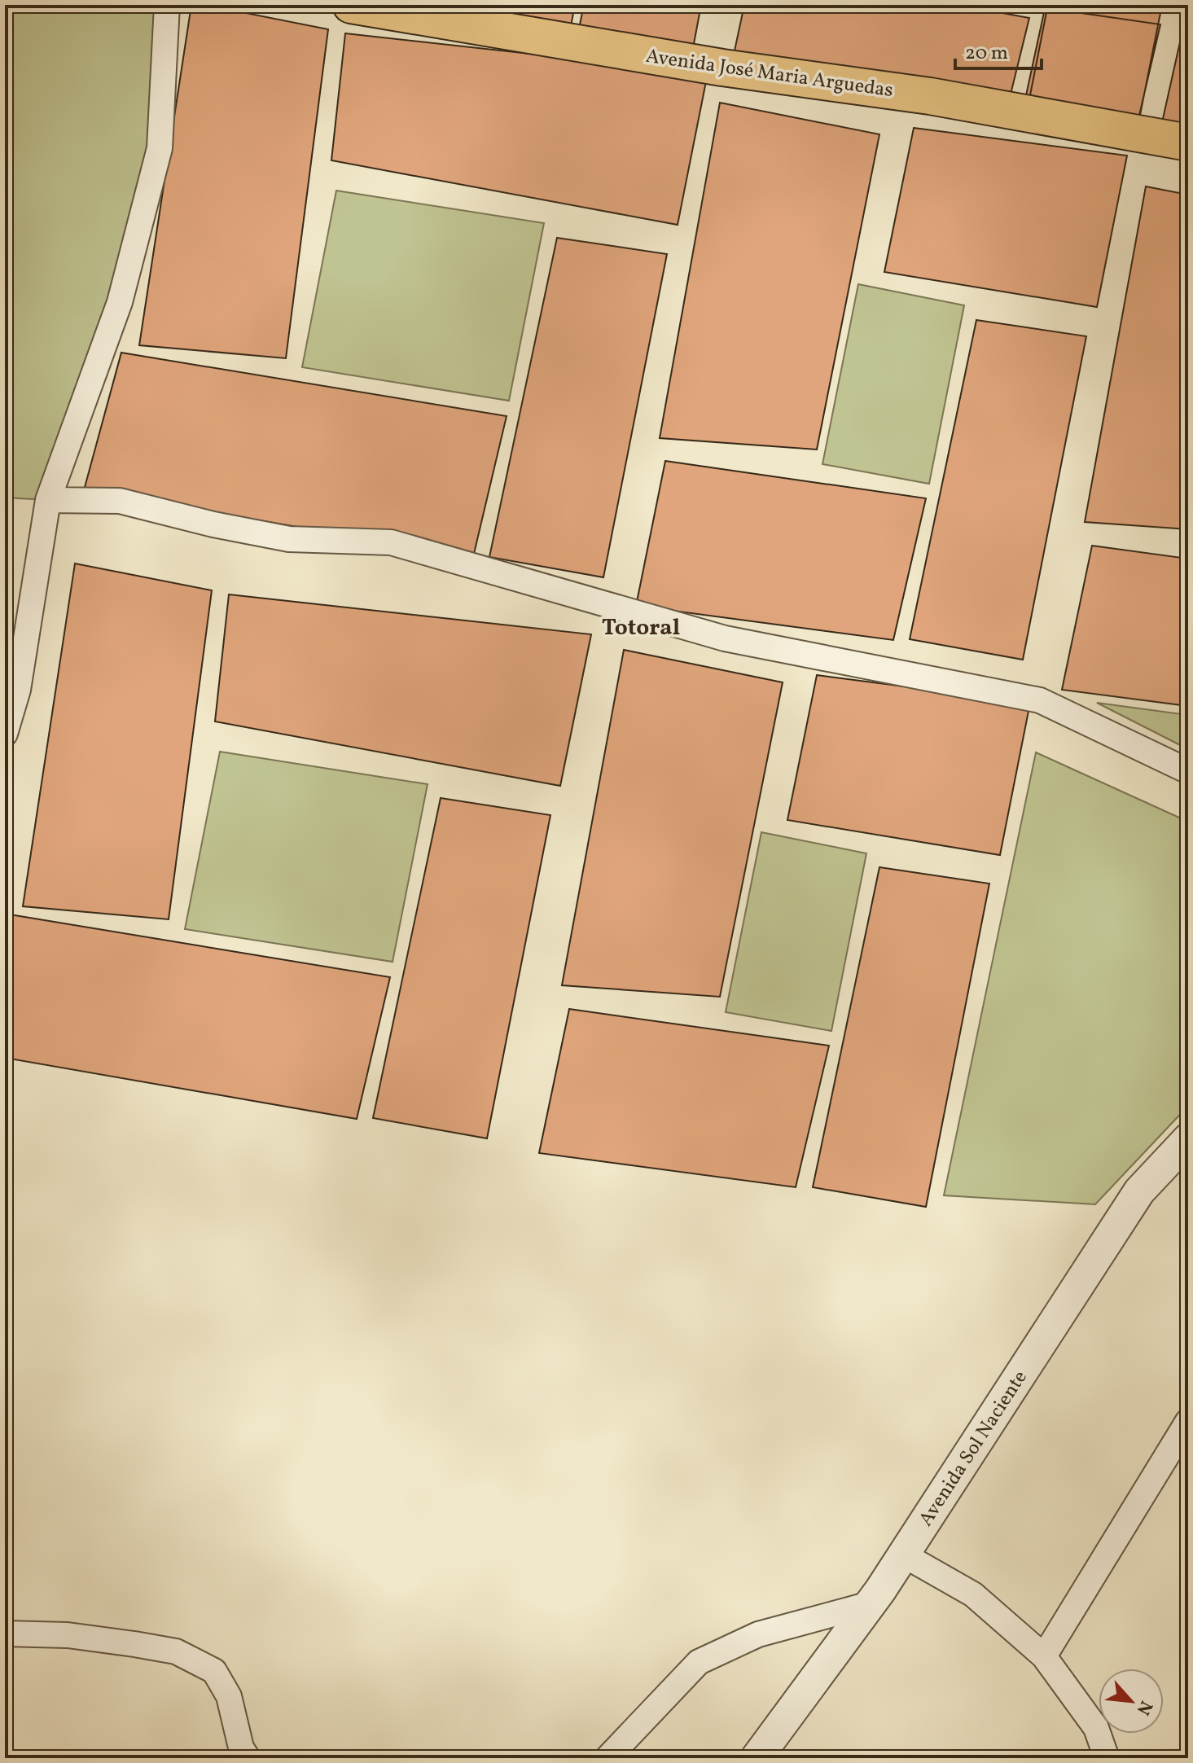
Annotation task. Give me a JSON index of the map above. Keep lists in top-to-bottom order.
{
  "streets": {
    "main road": ["Avenida José Maria Arguedas"],
    "street": ["Avenida Sol Naciente"]
  },
  "districts": ["Totoral"],
  "scale_bar": "20 m",
  "north": "bottom right"
}
